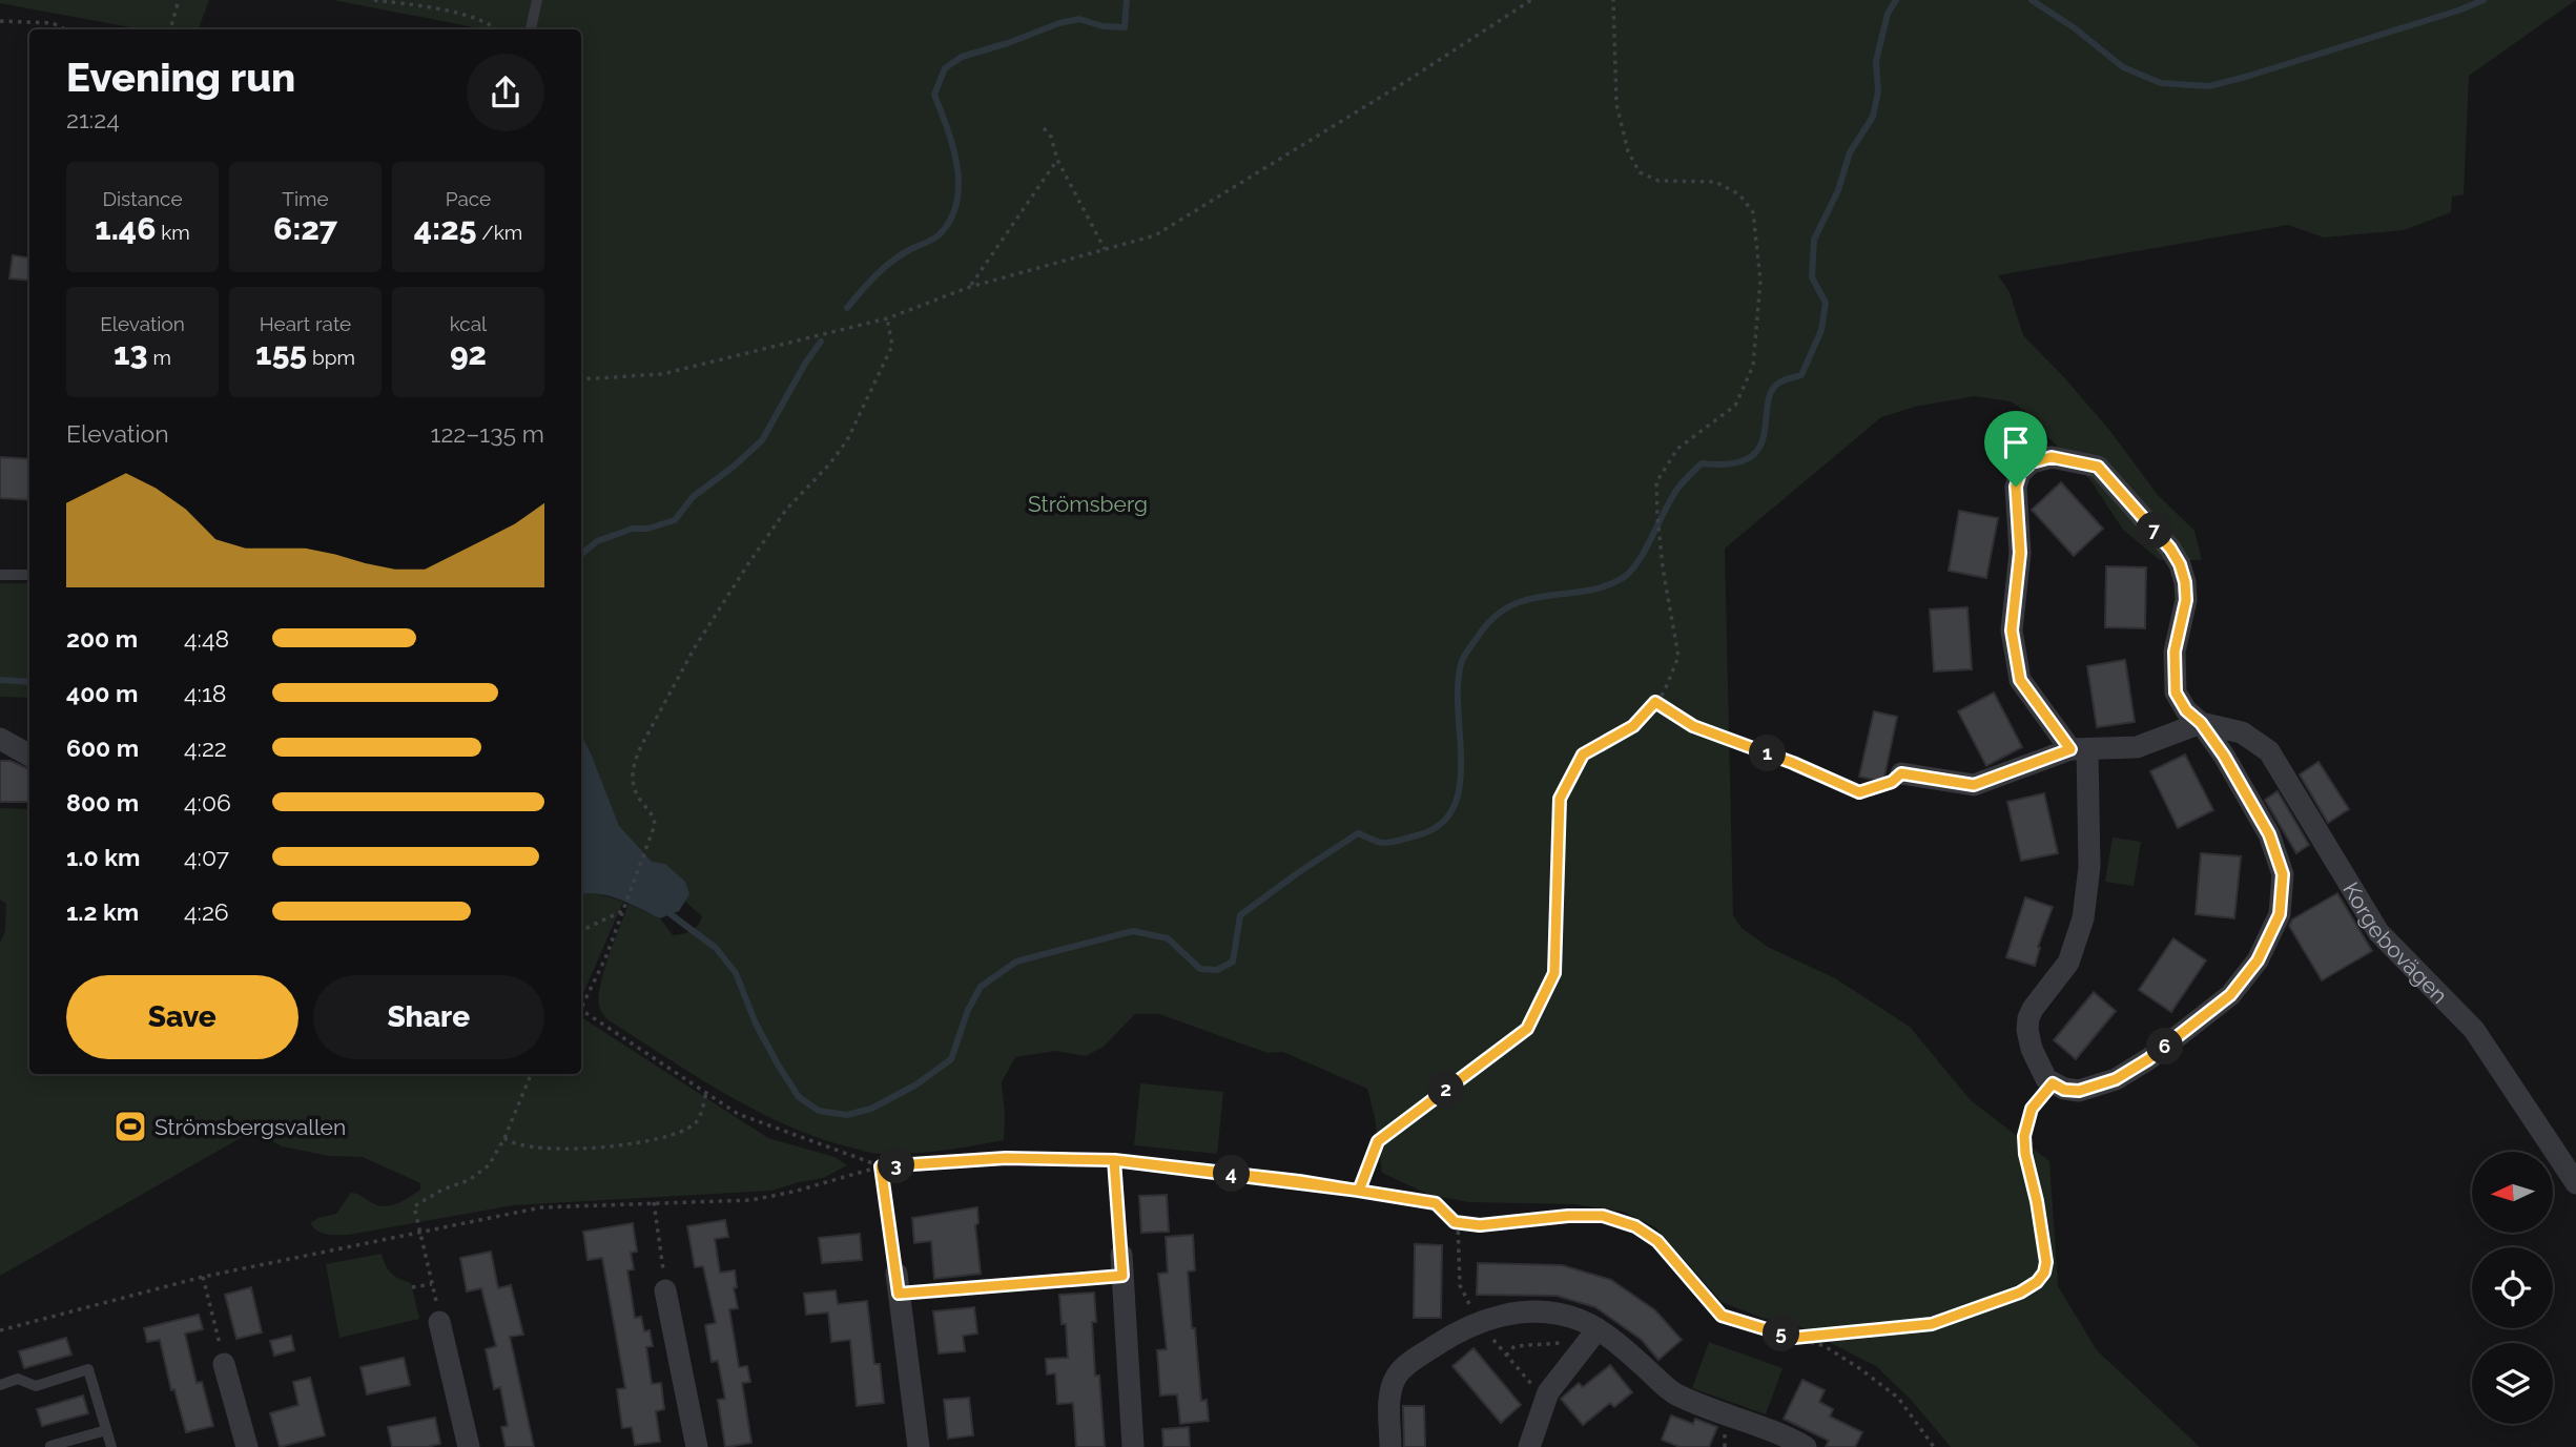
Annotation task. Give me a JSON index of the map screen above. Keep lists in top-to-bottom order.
{
  "streets": {
    "street": ["Korgebovägen"]
  },
  "parks": ["Strömsberg"],
  "places": {
    "sports": ["Strömsbergsvallen"]
  },
  "north": "left",
  "page": {
    "heading": ["Evening run", "21:24"],
    "stats": [
      ["Distance", "1.46 km"],
      ["Time", "6:27"],
      ["Pace", "4:25 /km"],
      ["Elevation", "13 m"],
      ["Heart rate", "155 bpm"],
      ["kcal", "92"]
    ],
    "chart": ["Elevation", "122–135 m"],
    "pins": [
      "7",
      "1",
      "6",
      "2",
      "3",
      "4",
      "5"
    ],
    "list": [
      {
        "name": "200 m",
        "note": "4:48"
      },
      {
        "name": "400 m",
        "note": "4:18"
      },
      {
        "name": "600 m",
        "note": "4:22"
      },
      {
        "name": "800 m",
        "note": "4:06"
      },
      {
        "name": "1.0 km",
        "note": "4:07"
      },
      {
        "name": "1.2 km",
        "note": "4:26"
      }
    ],
    "buttons": ["Save", "Share"]
  }
}
